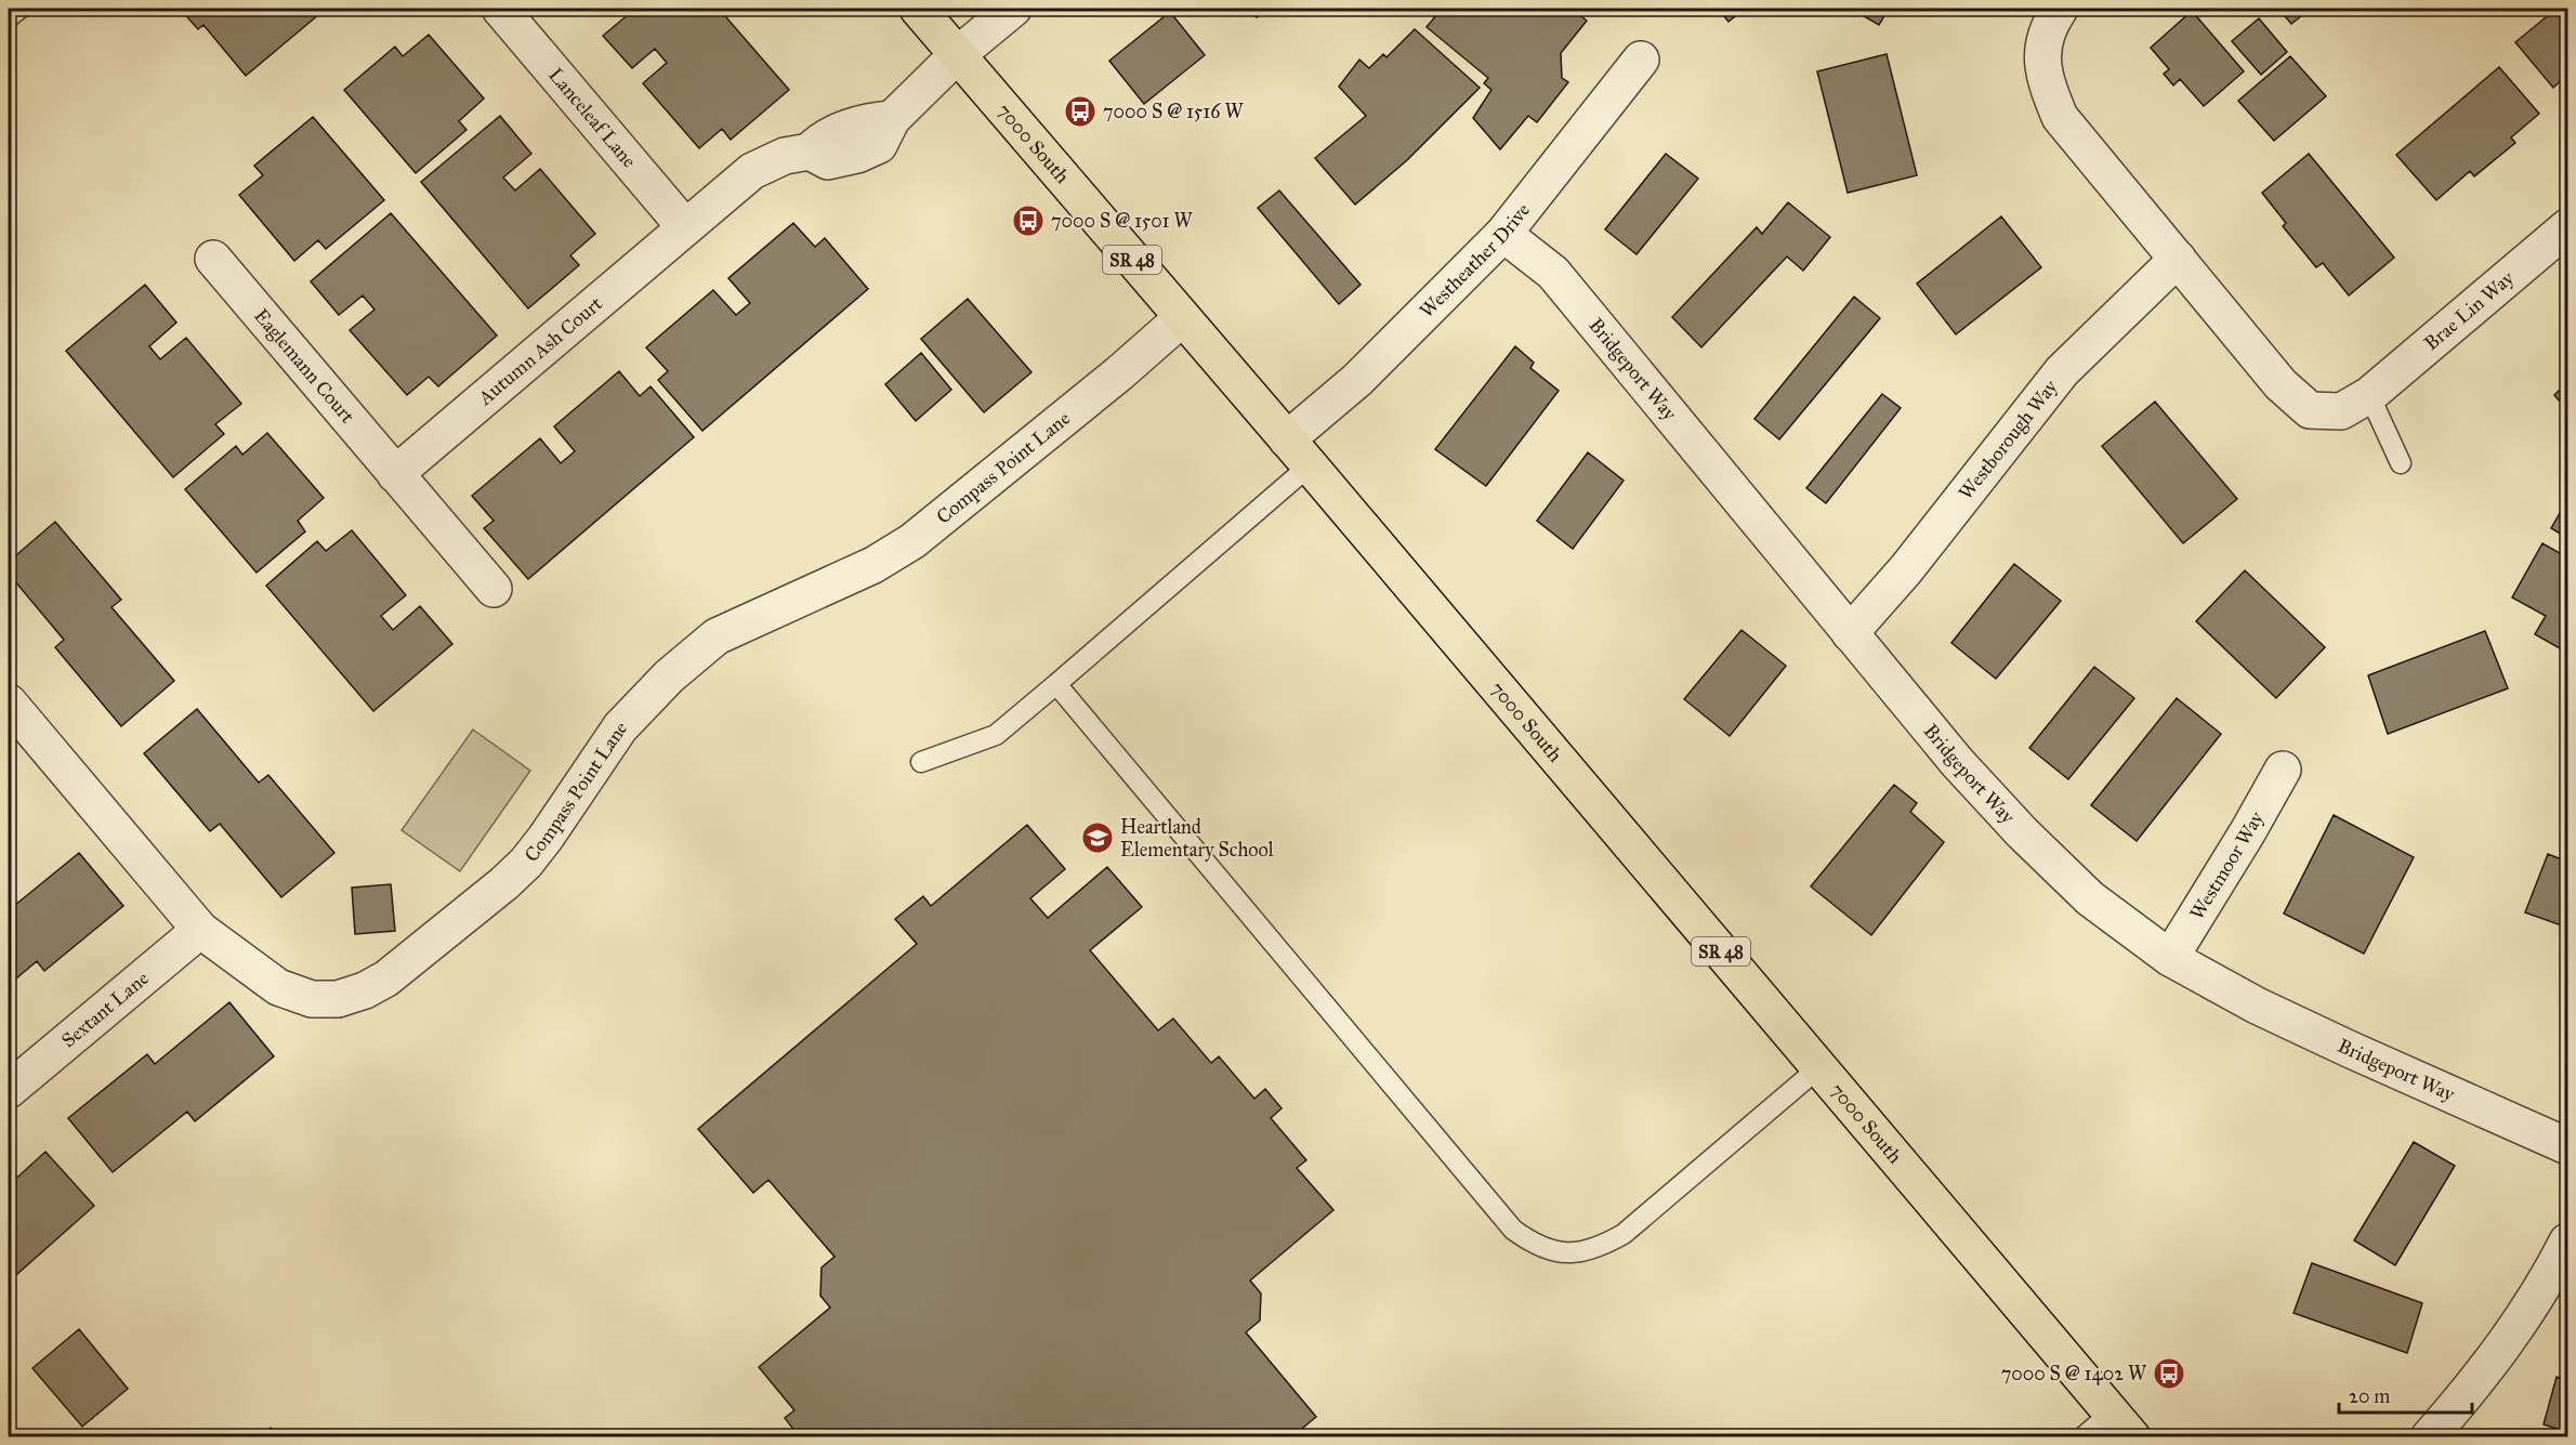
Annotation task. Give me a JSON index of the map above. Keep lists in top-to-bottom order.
{
  "streets": {
    "main road": ["7000 South", "SR 48"],
    "street": [
      "Lanceleaf Lane",
      "Westheather Drive",
      "Brae Lin Way",
      "Autumn Ash Court",
      "Eaglemann Court",
      "Bridgeport Way",
      "Westborough Way",
      "Compass Point Lane",
      "Westmoor Way",
      "Sextant Lane"
    ]
  },
  "crossings": [
    ["Lanceleaf Lane", "Autumn Ash Court"],
    ["7000 South", "Westheather Drive"],
    ["7000 South", "Autumn Ash Court"],
    ["7000 South", "Compass Point Lane"],
    ["Westheather Drive", "Bridgeport Way"],
    ["Autumn Ash Court", "Eaglemann Court"],
    ["Bridgeport Way", "Westborough Way"],
    ["Bridgeport Way", "Westmoor Way"],
    ["Compass Point Lane", "Sextant Lane"]
  ],
  "places": {
    "bus stop": ["7000 S @ 1516 W", "7000 S @ 1501 W", "7000 S @ 1402 W"],
    "school or university": ["Heartland Elementary School"]
  },
  "scale_bar": "20 m"
}
